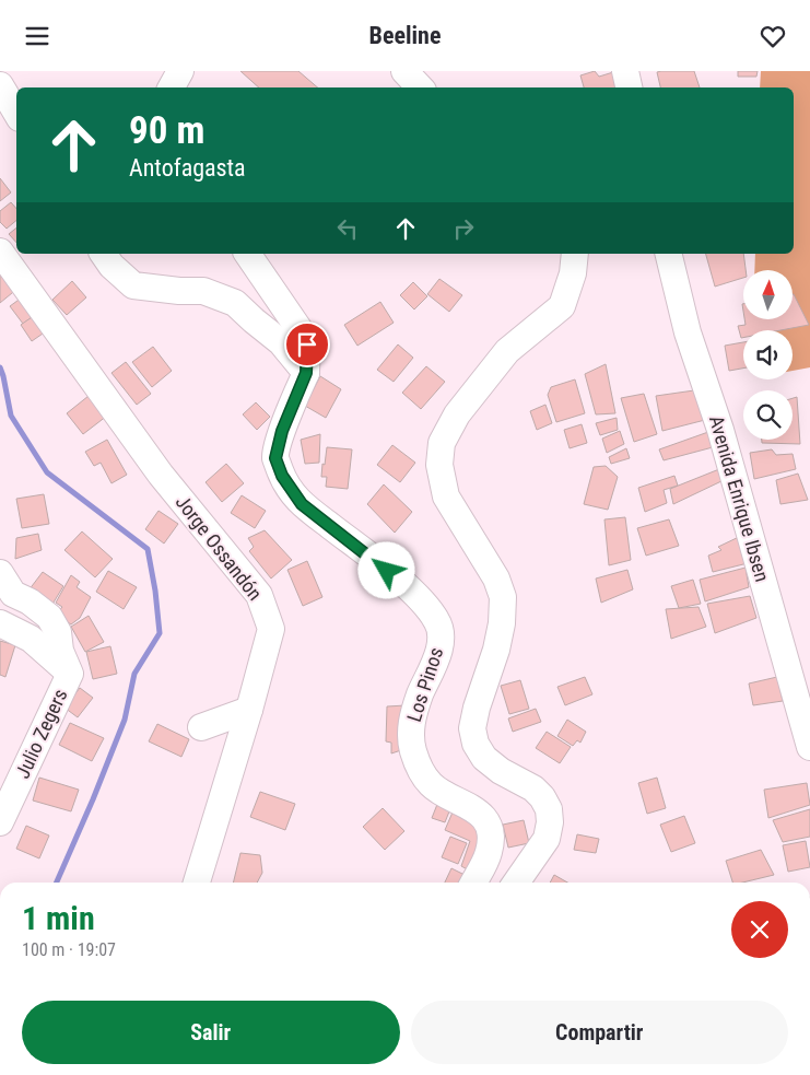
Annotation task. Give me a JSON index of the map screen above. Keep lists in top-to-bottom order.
{
  "streets": {
    "street": [
      "Avenida Enrique Ibsen",
      "Jorge Ossandón",
      "Los Pinos",
      "Julio Zegers"
    ]
  },
  "north": "top",
  "page": {
    "header": "Beeline",
    "turn": ["90 m", "Antofagasta"],
    "heading": ["1 min", "100 m · 19:07"],
    "buttons": ["Salir", "Compartir"]
  }
}
